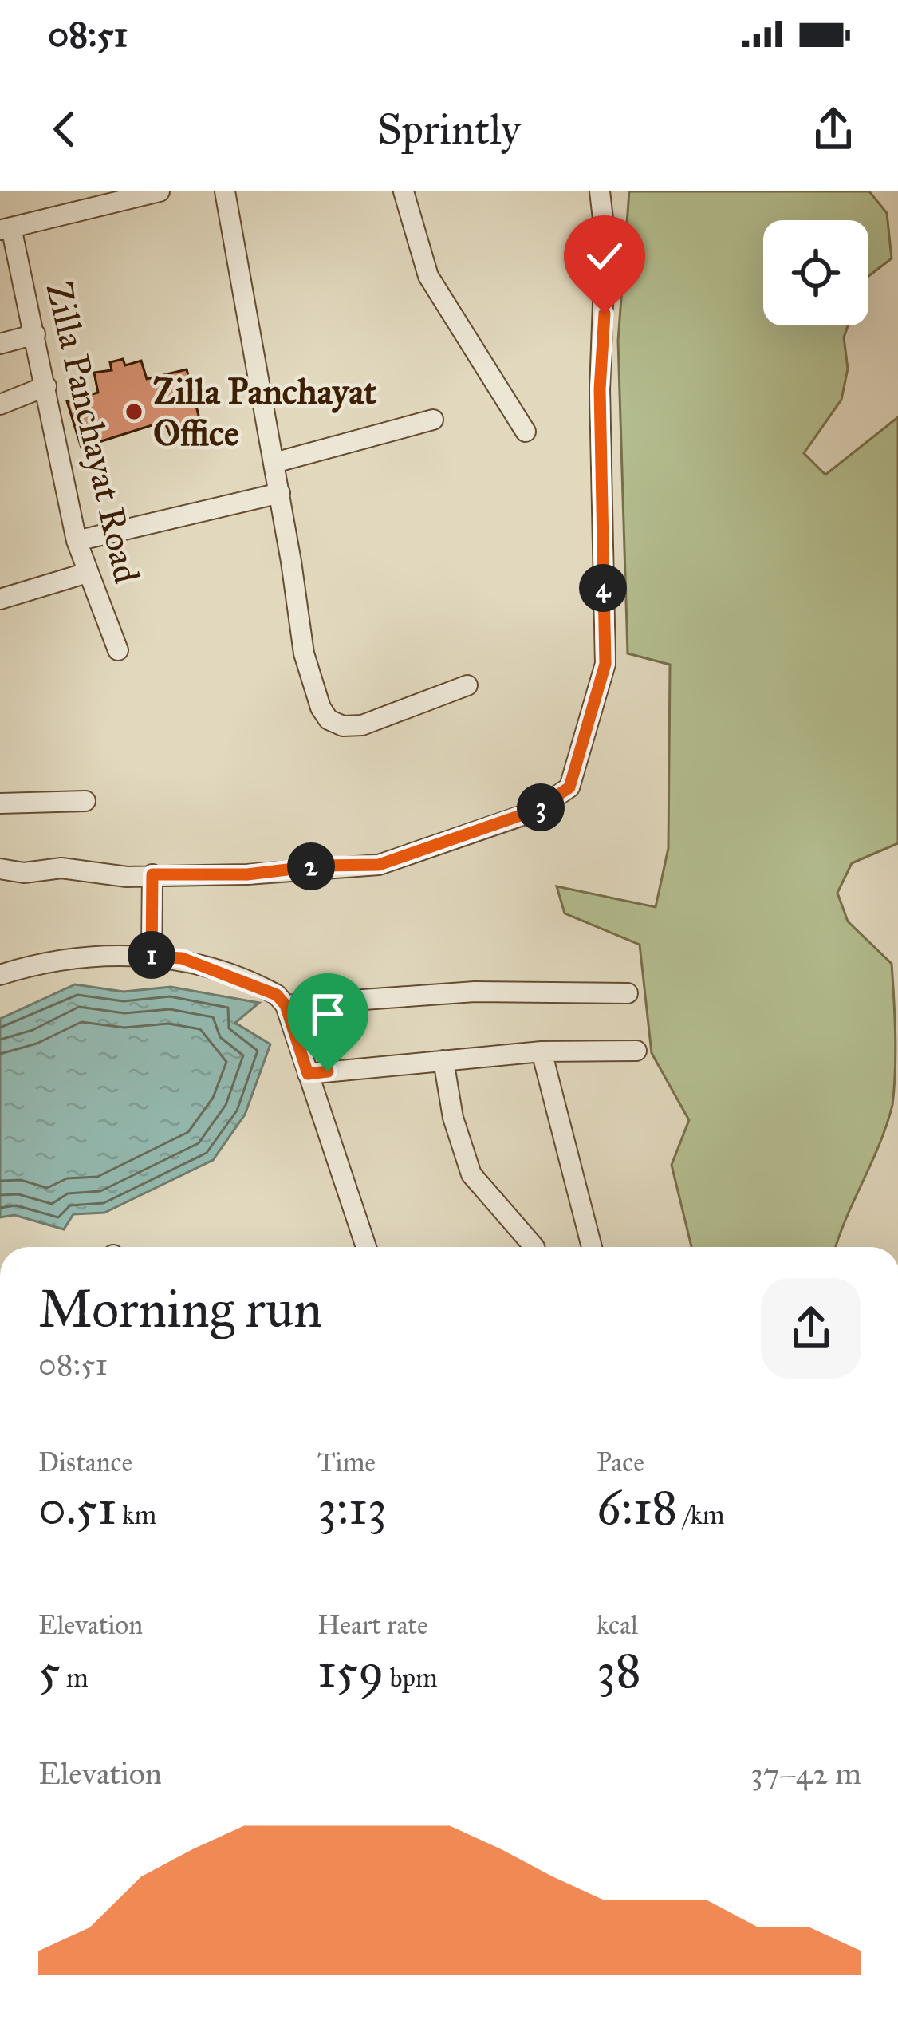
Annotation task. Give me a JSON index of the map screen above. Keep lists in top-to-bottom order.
{
  "streets": {
    "street": ["Zilla Panchayat Road"]
  },
  "places": ["Zilla Panchayat Office"],
  "page": {
    "status": "08:51",
    "header": "Sprintly",
    "pins": [
      "4",
      "3",
      "2",
      "1"
    ],
    "heading": ["Morning run", "08:51"],
    "stats": [
      ["Distance", "0.51 km"],
      ["Time", "3:13"],
      ["Pace", "6:18 /km"],
      ["Elevation", "5 m"],
      ["Heart rate", "159 bpm"],
      ["kcal", "38"]
    ],
    "chart": ["Elevation", "37–42 m"]
  }
}
